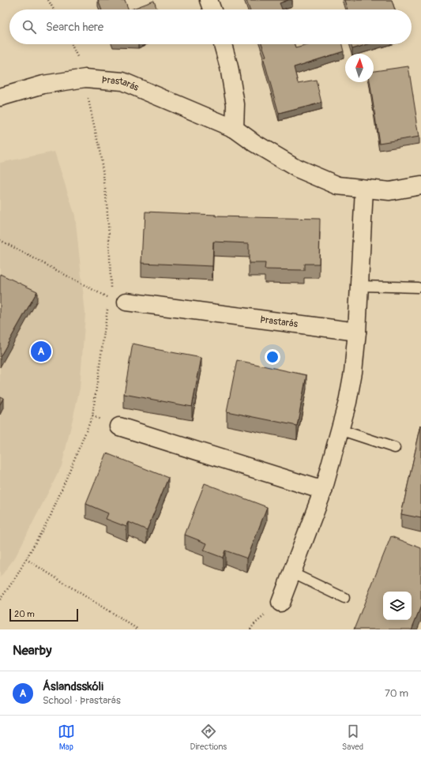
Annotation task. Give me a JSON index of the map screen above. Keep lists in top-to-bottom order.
{
  "streets": {
    "street": ["Þrastarás"]
  },
  "scale_bar": "20 m",
  "north": "top",
  "page": {
    "search": "Search here",
    "pins": "A",
    "scale": "20 m",
    "heading": "Nearby",
    "list": [
      {
        "mark": "A",
        "name": "Áslandsskóli",
        "note": "School · Þrastarás",
        "value": "70 m"
      }
    ],
    "nav": ["Map", "Directions", "Saved"]
  }
}
